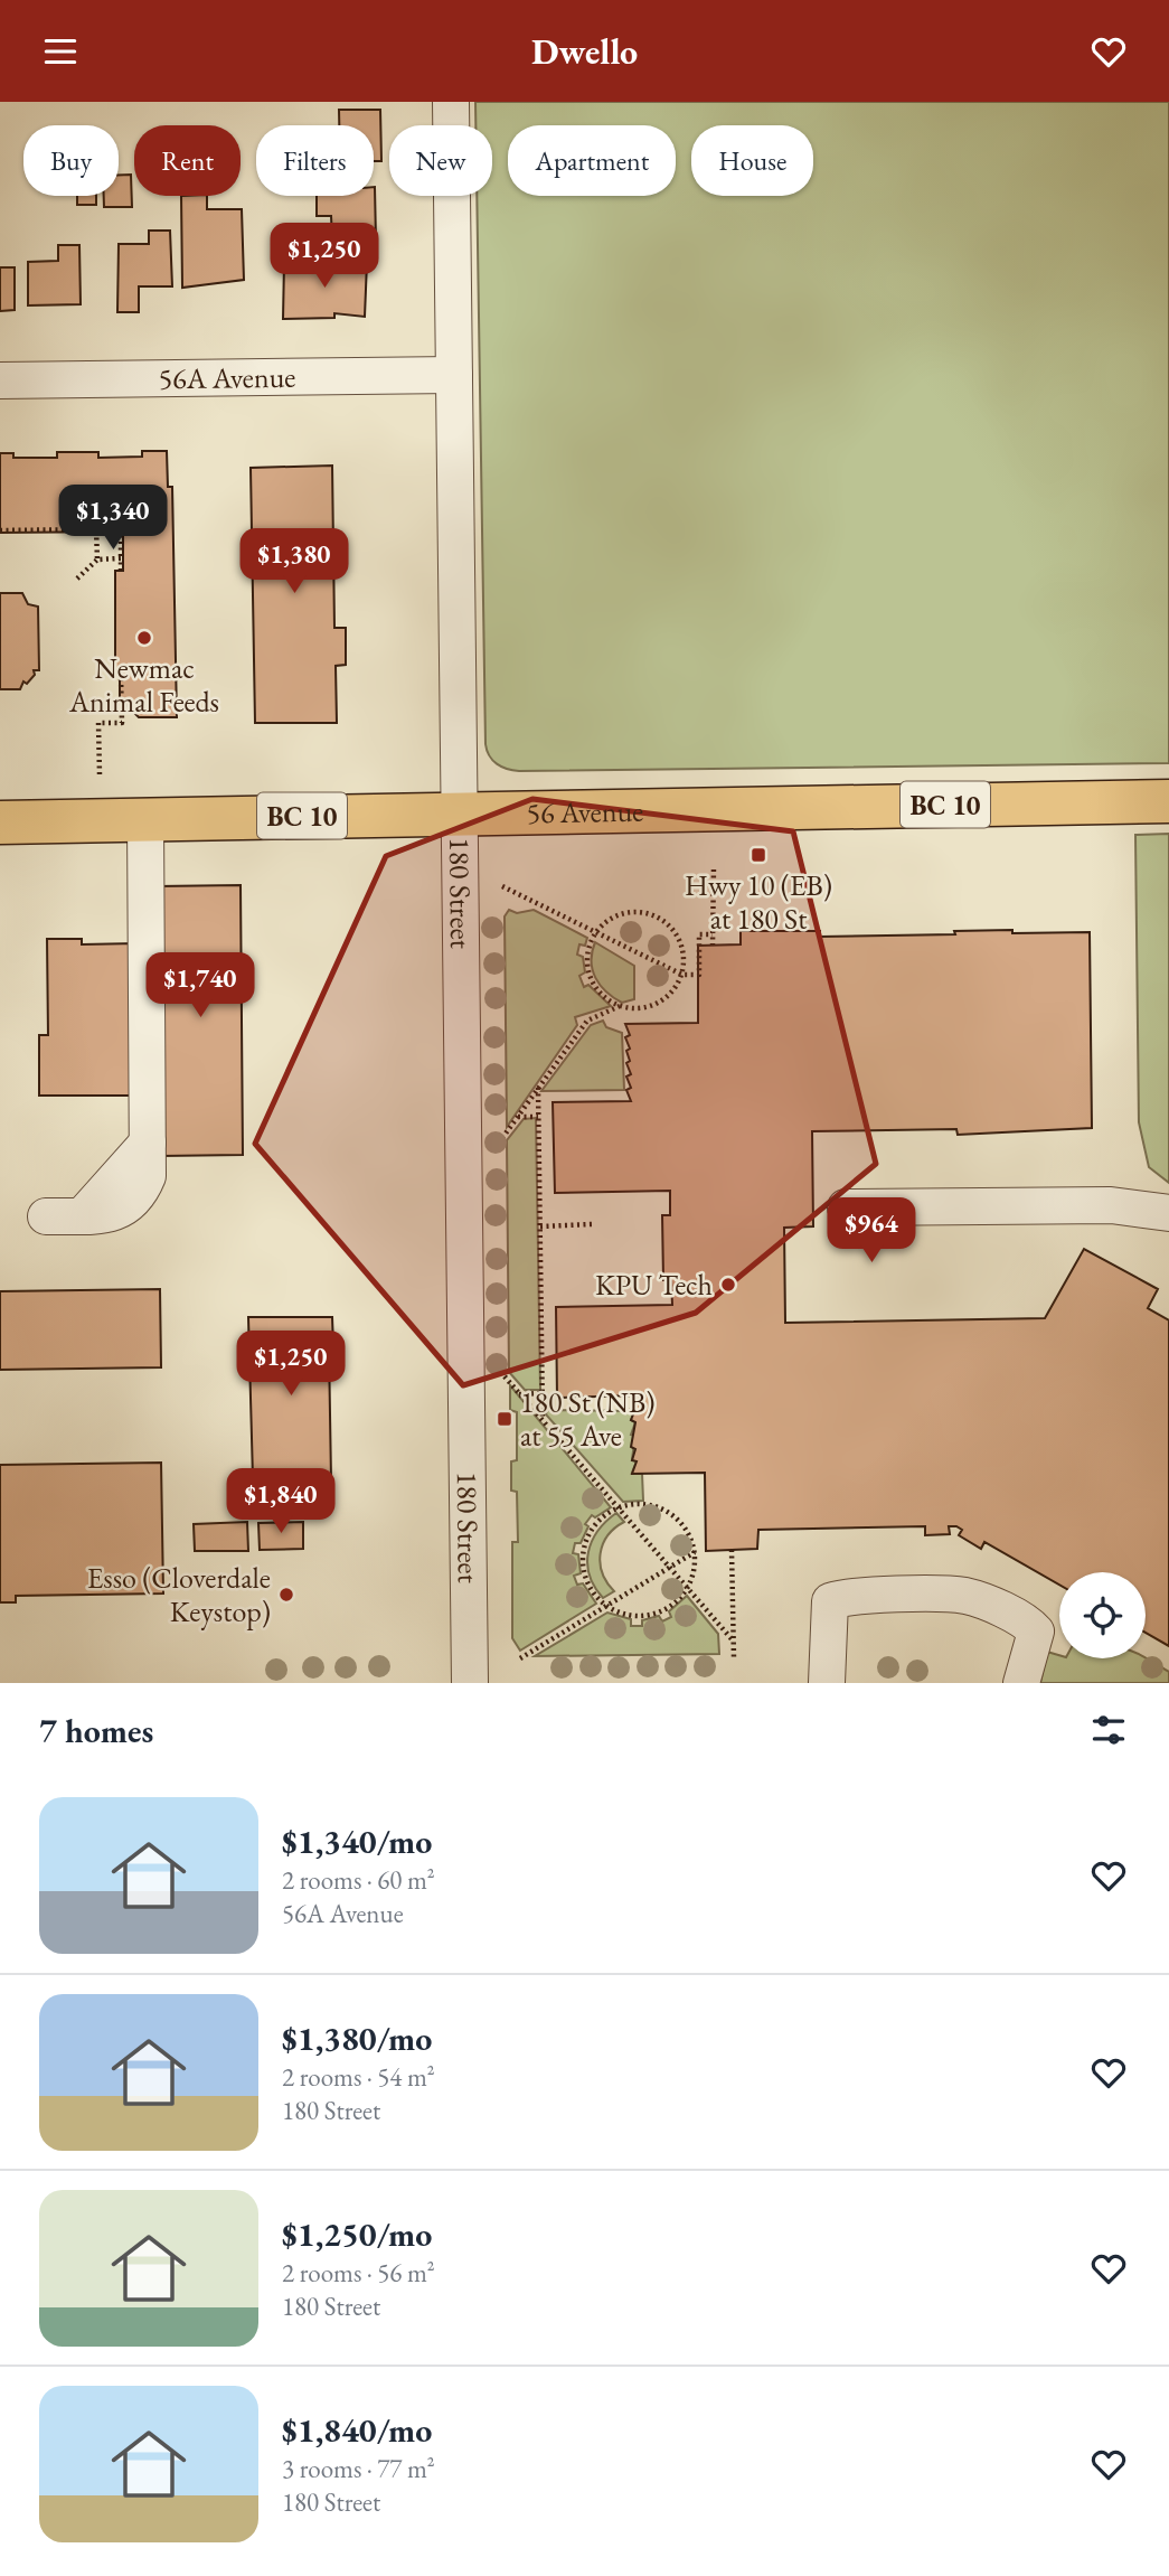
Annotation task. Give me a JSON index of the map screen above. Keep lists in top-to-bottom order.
{
  "streets": {
    "highway": ["BC 10", "56 Avenue"],
    "street": ["56A Avenue", "180 Street"]
  },
  "crossings": [
    ["56A Avenue", "180 Street"],
    ["56 Avenue", "180 Street"]
  ],
  "places": {
    "other": ["Newmac Animal Feeds", "KPU Tech", "Esso (Cloverdale Keystop)"],
    "transit": ["Hwy 10 (EB) at 180 St", "180 St (NB) at 55 Ave"]
  },
  "page": {
    "header": "Dwello",
    "chip": [
      "Buy",
      "Rent",
      "Filters",
      "New",
      "Apartment",
      "House"
    ],
    "price": [
      "$1,250",
      "$1,340",
      "$1,380",
      "$1,740",
      "$964",
      "$1,250",
      "$1,840"
    ],
    "heading": "7 homes",
    "list": [
      {
        "name": "$1,340/mo",
        "note": "2 rooms · 60 m² · 56A Avenue"
      },
      {
        "name": "$1,380/mo",
        "note": "2 rooms · 54 m² · 180 Street"
      },
      {
        "name": "$1,250/mo",
        "note": "2 rooms · 56 m² · 180 Street"
      },
      {
        "name": "$1,840/mo",
        "note": "3 rooms · 77 m² · 180 Street"
      }
    ]
  }
}
